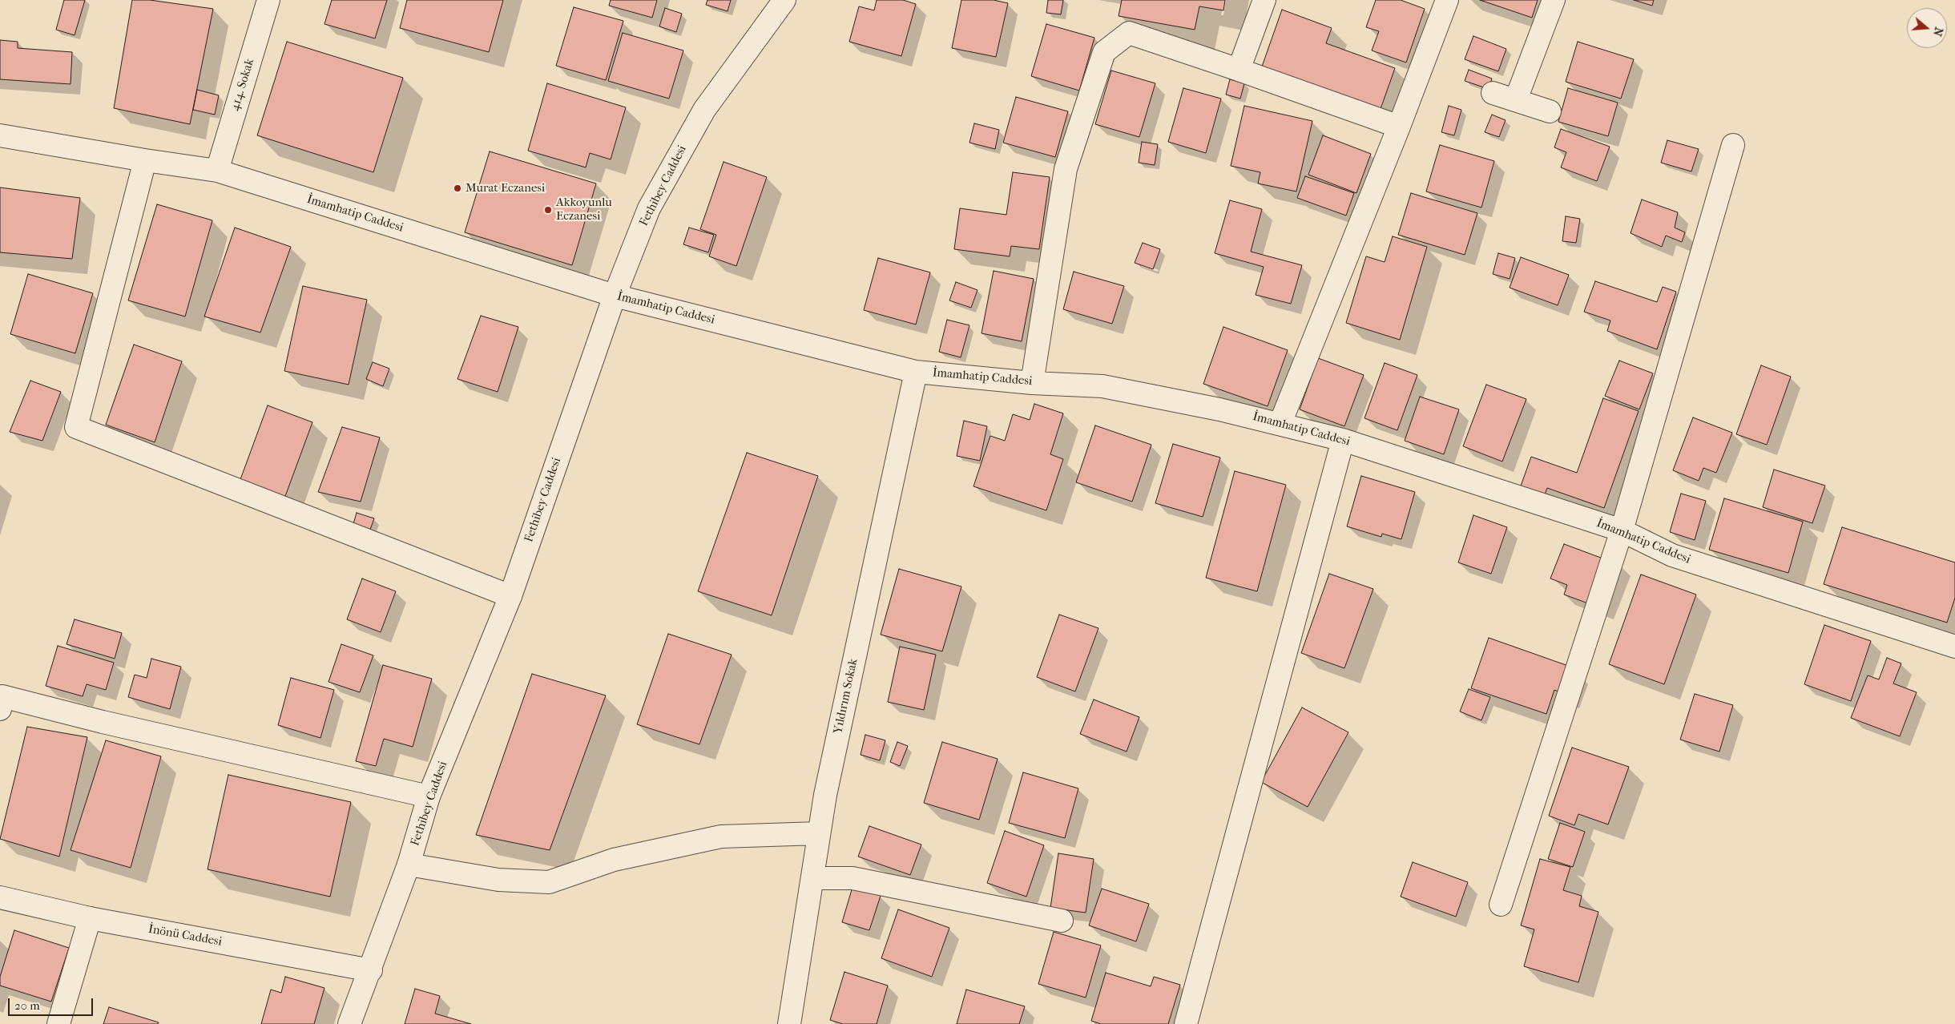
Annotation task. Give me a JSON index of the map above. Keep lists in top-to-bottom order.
{
  "streets": {
    "street": [
      "414. Sokak",
      "Fethibey Caddesi",
      "İmamhatip Caddesi",
      "Yıldırım Sokak",
      "İnönü Caddesi"
    ]
  },
  "crossings": [
    ["414. Sokak", "İmamhatip Caddesi"],
    ["Fethibey Caddesi", "İmamhatip Caddesi"],
    ["Fethibey Caddesi", "İnönü Caddesi"],
    ["İmamhatip Caddesi", "Yıldırım Sokak"]
  ],
  "places": ["Murat Eczanesi", "Akkoyunlu Eczanesi"],
  "scale_bar": "20 m",
  "north": "right"
}
